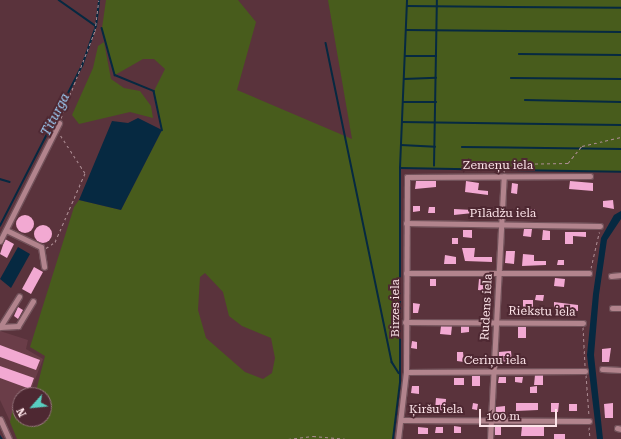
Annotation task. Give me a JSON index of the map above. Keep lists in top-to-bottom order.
{
  "streets": {
    "street": [
      "Zemeņu iela",
      "Pīlādžu iela",
      "Rudens iela",
      "Birzes iela",
      "Riekstu iela",
      "Ceriņu iela",
      "Ķiršu iela"
    ]
  },
  "crossings": [
    ["Zemeņu iela", "Rudens iela"],
    ["Zemeņu iela", "Birzes iela"],
    ["Pīlādžu iela", "Rudens iela"],
    ["Pīlādžu iela", "Birzes iela"],
    ["Rudens iela", "Riekstu iela"],
    ["Rudens iela", "Ceriņu iela"],
    ["Rudens iela", "Ķiršu iela"],
    ["Birzes iela", "Riekstu iela"],
    ["Birzes iela", "Ceriņu iela"],
    ["Birzes iela", "Ķiršu iela"]
  ],
  "water": ["Titurga"],
  "scale_bar": "100 m",
  "north": "bottom left"
}
